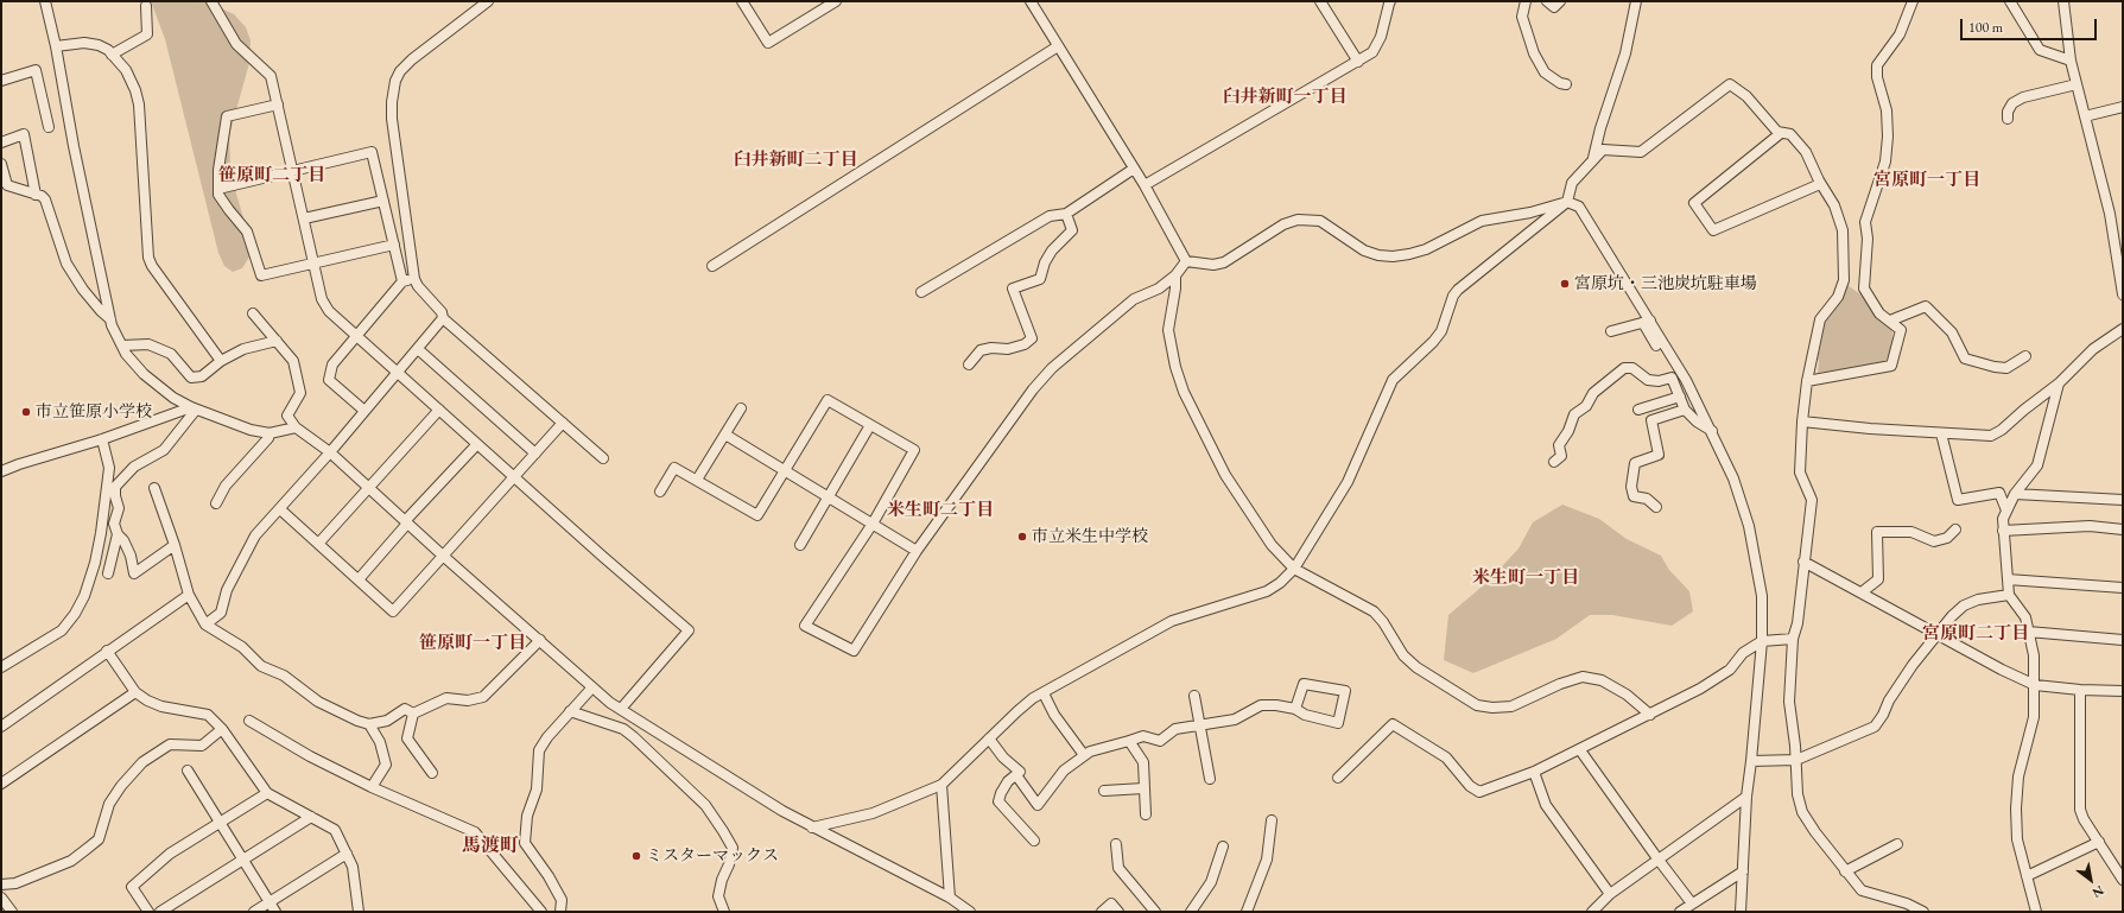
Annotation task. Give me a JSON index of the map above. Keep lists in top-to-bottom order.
{
  "districts": [
    "臼井新町一丁目",
    "臼井新町二丁目",
    "笹原町二丁目",
    "宮原町一丁目",
    "米生町二丁目",
    "米生町一丁目",
    "宮原町二丁目",
    "笹原町一丁目",
    "馬渡町"
  ],
  "places": [
    "宮原坑・三池炭坑駐車場",
    "市立笹原小学校",
    "市立米生中学校",
    "ミスターマックス"
  ],
  "scale_bar": "100 m",
  "north": "bottom right"
}
